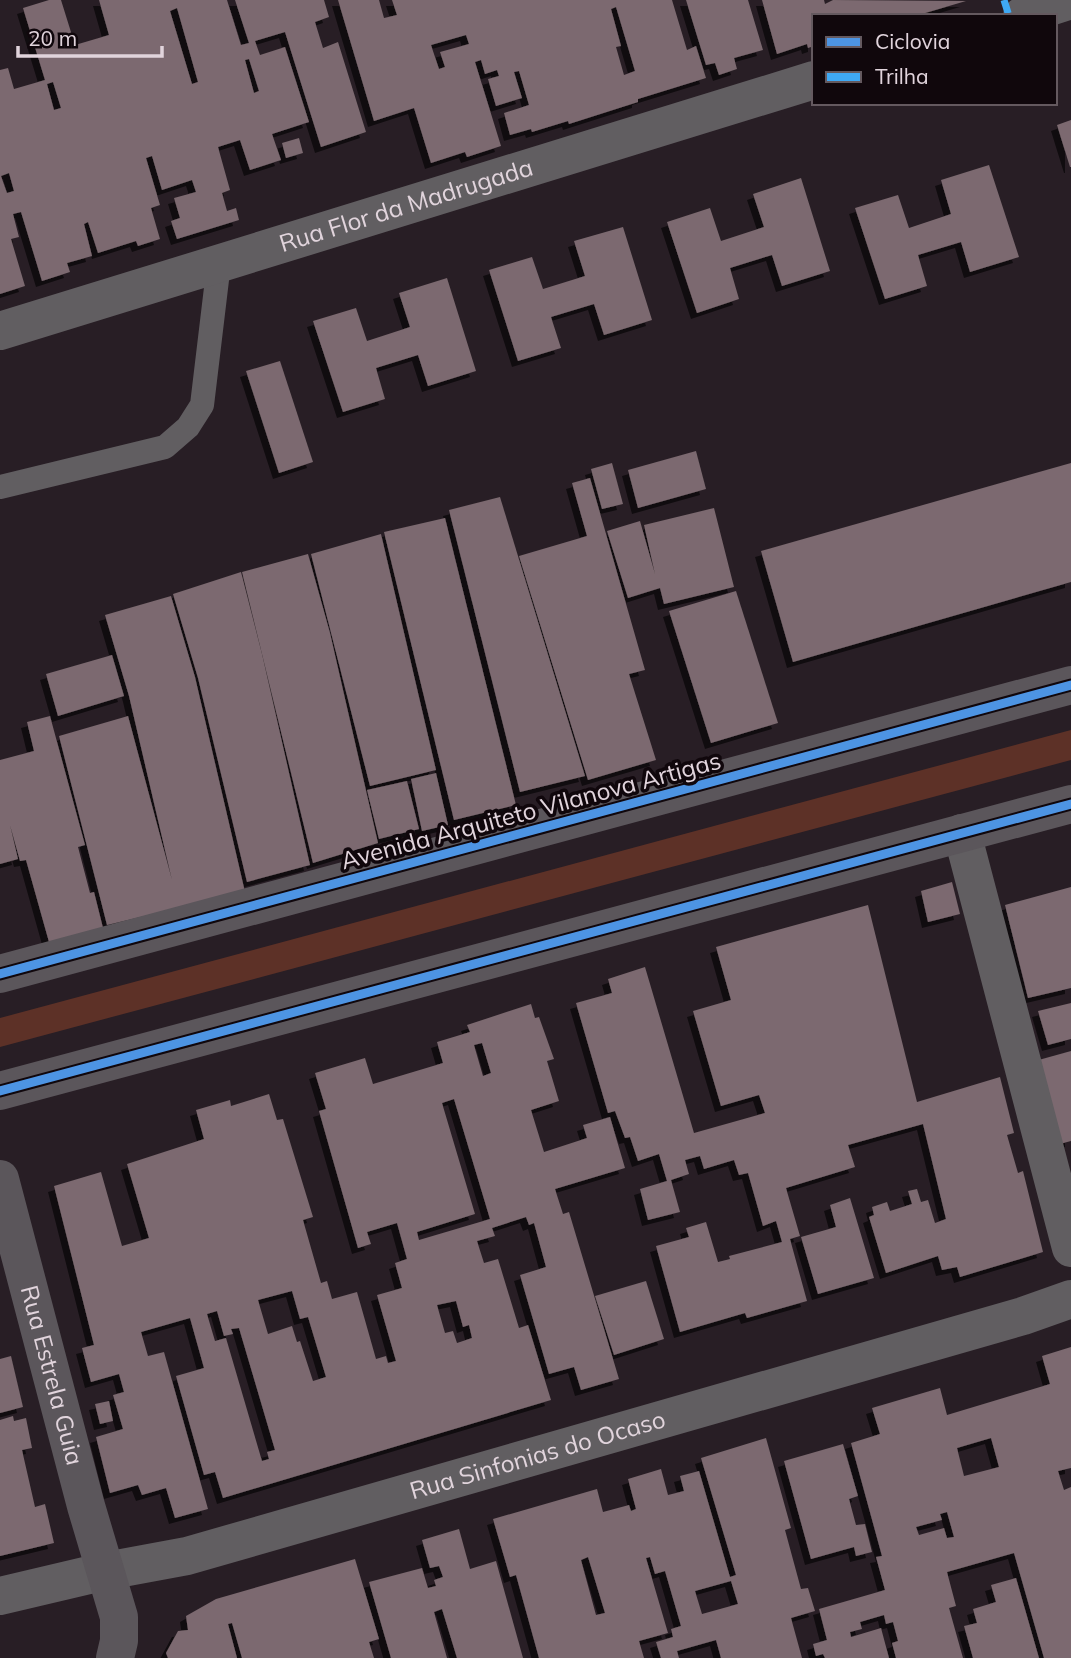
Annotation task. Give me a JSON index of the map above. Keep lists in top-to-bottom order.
{
  "streets": {
    "main road": ["Avenida Arquiteto Vilanova Artigas", "Rua Estrela Guia"],
    "street": ["Rua Flor da Madrugada", "Rua Sinfonias do Ocaso"]
  },
  "crossings": [
    ["Rua Estrela Guia", "Rua Sinfonias do Ocaso"]
  ],
  "legend": ["Ciclovia", "Trilha"],
  "scale_bar": "20 m"
}
